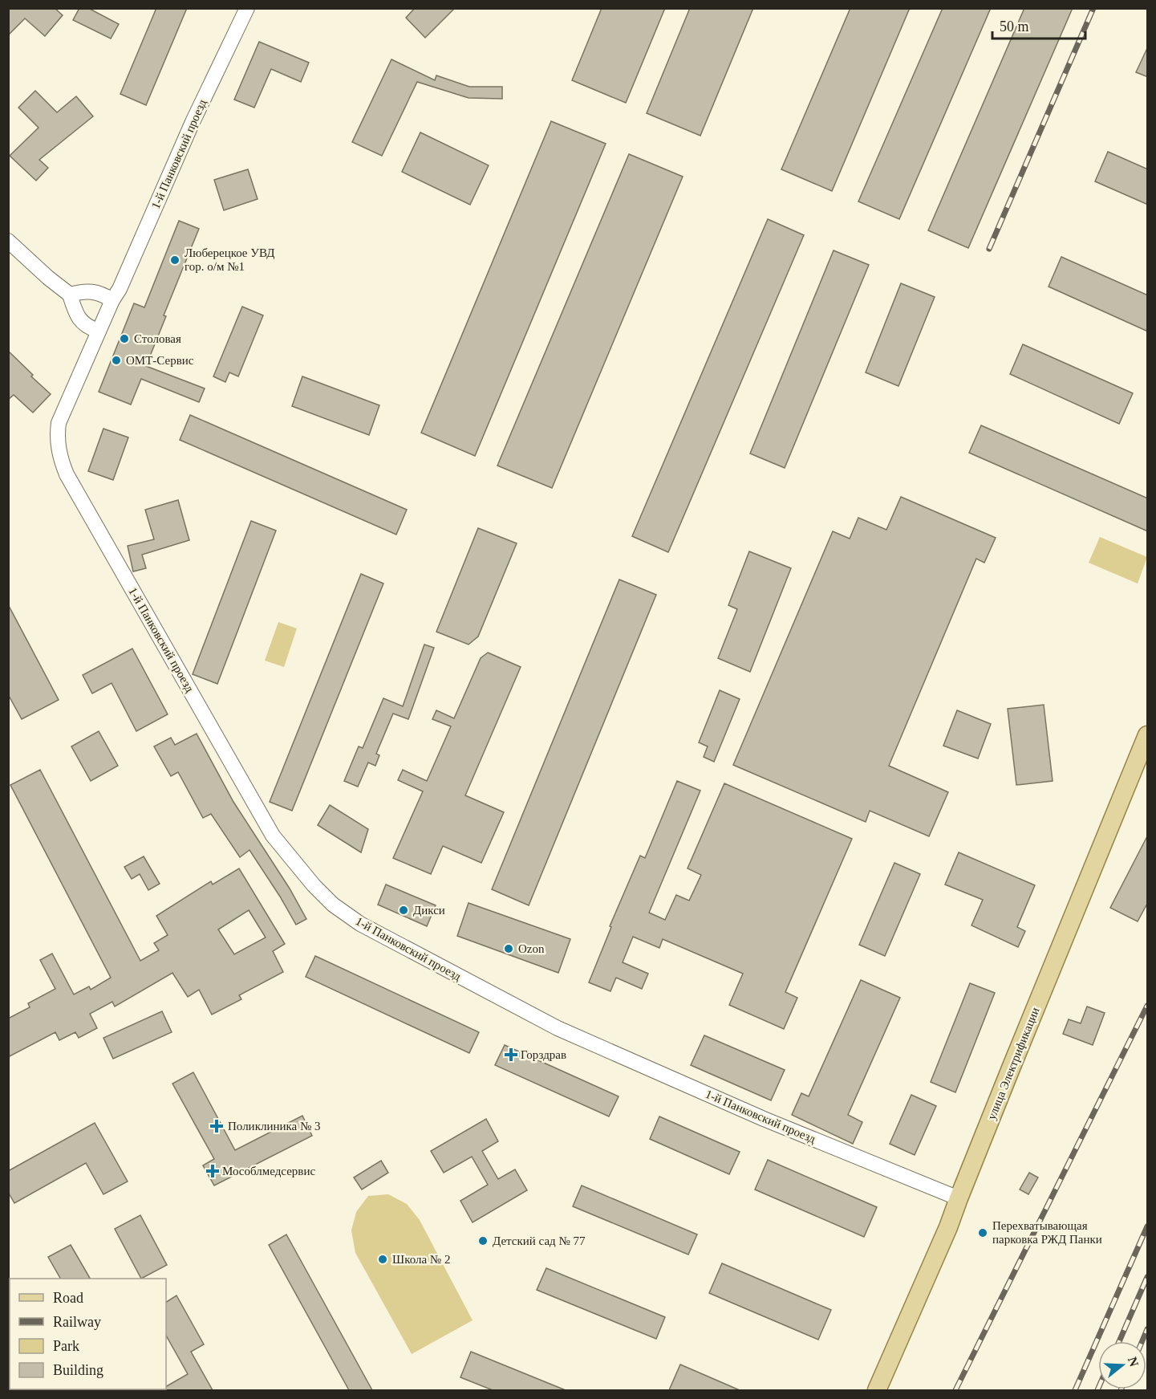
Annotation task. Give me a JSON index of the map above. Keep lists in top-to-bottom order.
{
  "streets": {
    "main road": ["улица Электрификации"],
    "street": ["1-й Панковский проезд"]
  },
  "crossings": [
    ["1-й Панковский проезд", "улица Электрификации"]
  ],
  "places": {
    "other": [
      "Люберецкое УВД гор. о/м №1",
      "Столовая",
      "ОМТ-Сервис",
      "Дикси",
      "Ozon",
      "Перехватывающая парковка РЖД Панки",
      "Детский сад № 77",
      "Школа № 2"
    ],
    "health": ["Горздрав", "Поликлиника № 3", "Мособлмедсервис"]
  },
  "legend": [
    "Road",
    "Railway",
    "Park",
    "Building"
  ],
  "scale_bar": "50 m",
  "north": "right"
}
